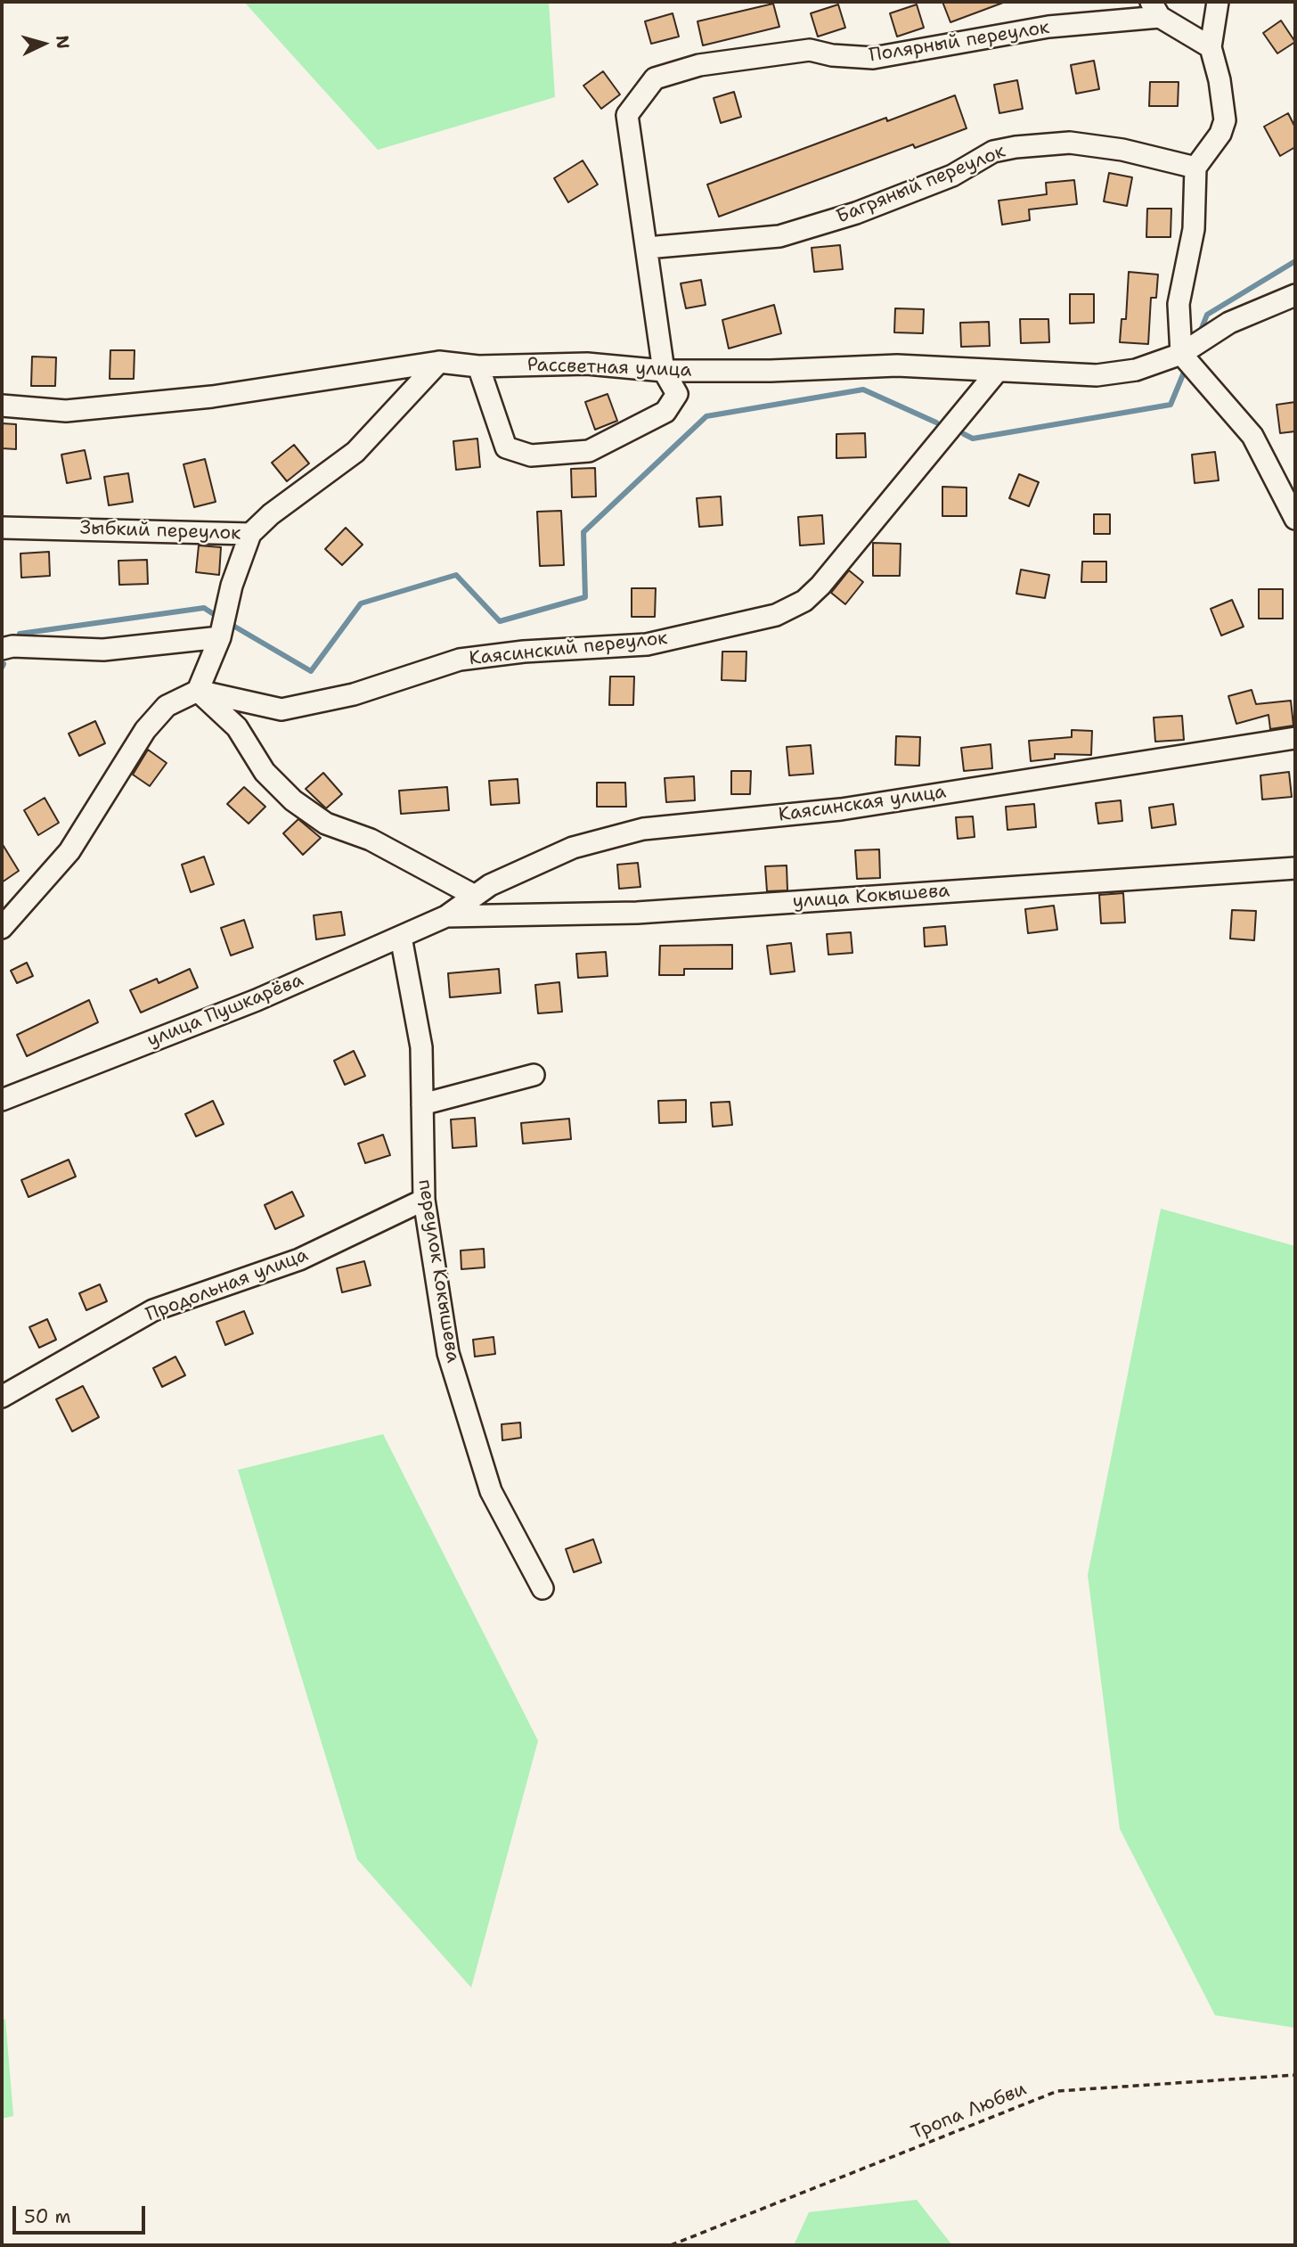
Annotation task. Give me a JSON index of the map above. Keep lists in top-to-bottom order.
{
  "streets": {
    "street": [
      "Полярный переулок",
      "Багряный переулок",
      "Рассветная улица",
      "Зыбкий переулок",
      "Каясинский переулок",
      "Каясинская улица",
      "улица Кокышева",
      "улица Пушкарёва",
      "переулок Кокышева",
      "Продольная улица"
    ],
    "path": ["Тропа Любви"]
  },
  "crossings": [
    ["Полярный переулок", "Багряный переулок"],
    ["Полярный переулок", "Рассветная улица"],
    ["Рассветная улица", "Зыбкий переулок"],
    ["Рассветная улица", "Каясинский переулок"],
    ["Каясинская улица", "улица Кокышева"],
    ["Каясинская улица", "улица Пушкарёва"],
    ["улица Кокышева", "улица Пушкарёва"],
    ["улица Пушкарёва", "переулок Кокышева"],
    ["переулок Кокышева", "Продольная улица"]
  ],
  "scale_bar": "50 m",
  "north": "right"
}
